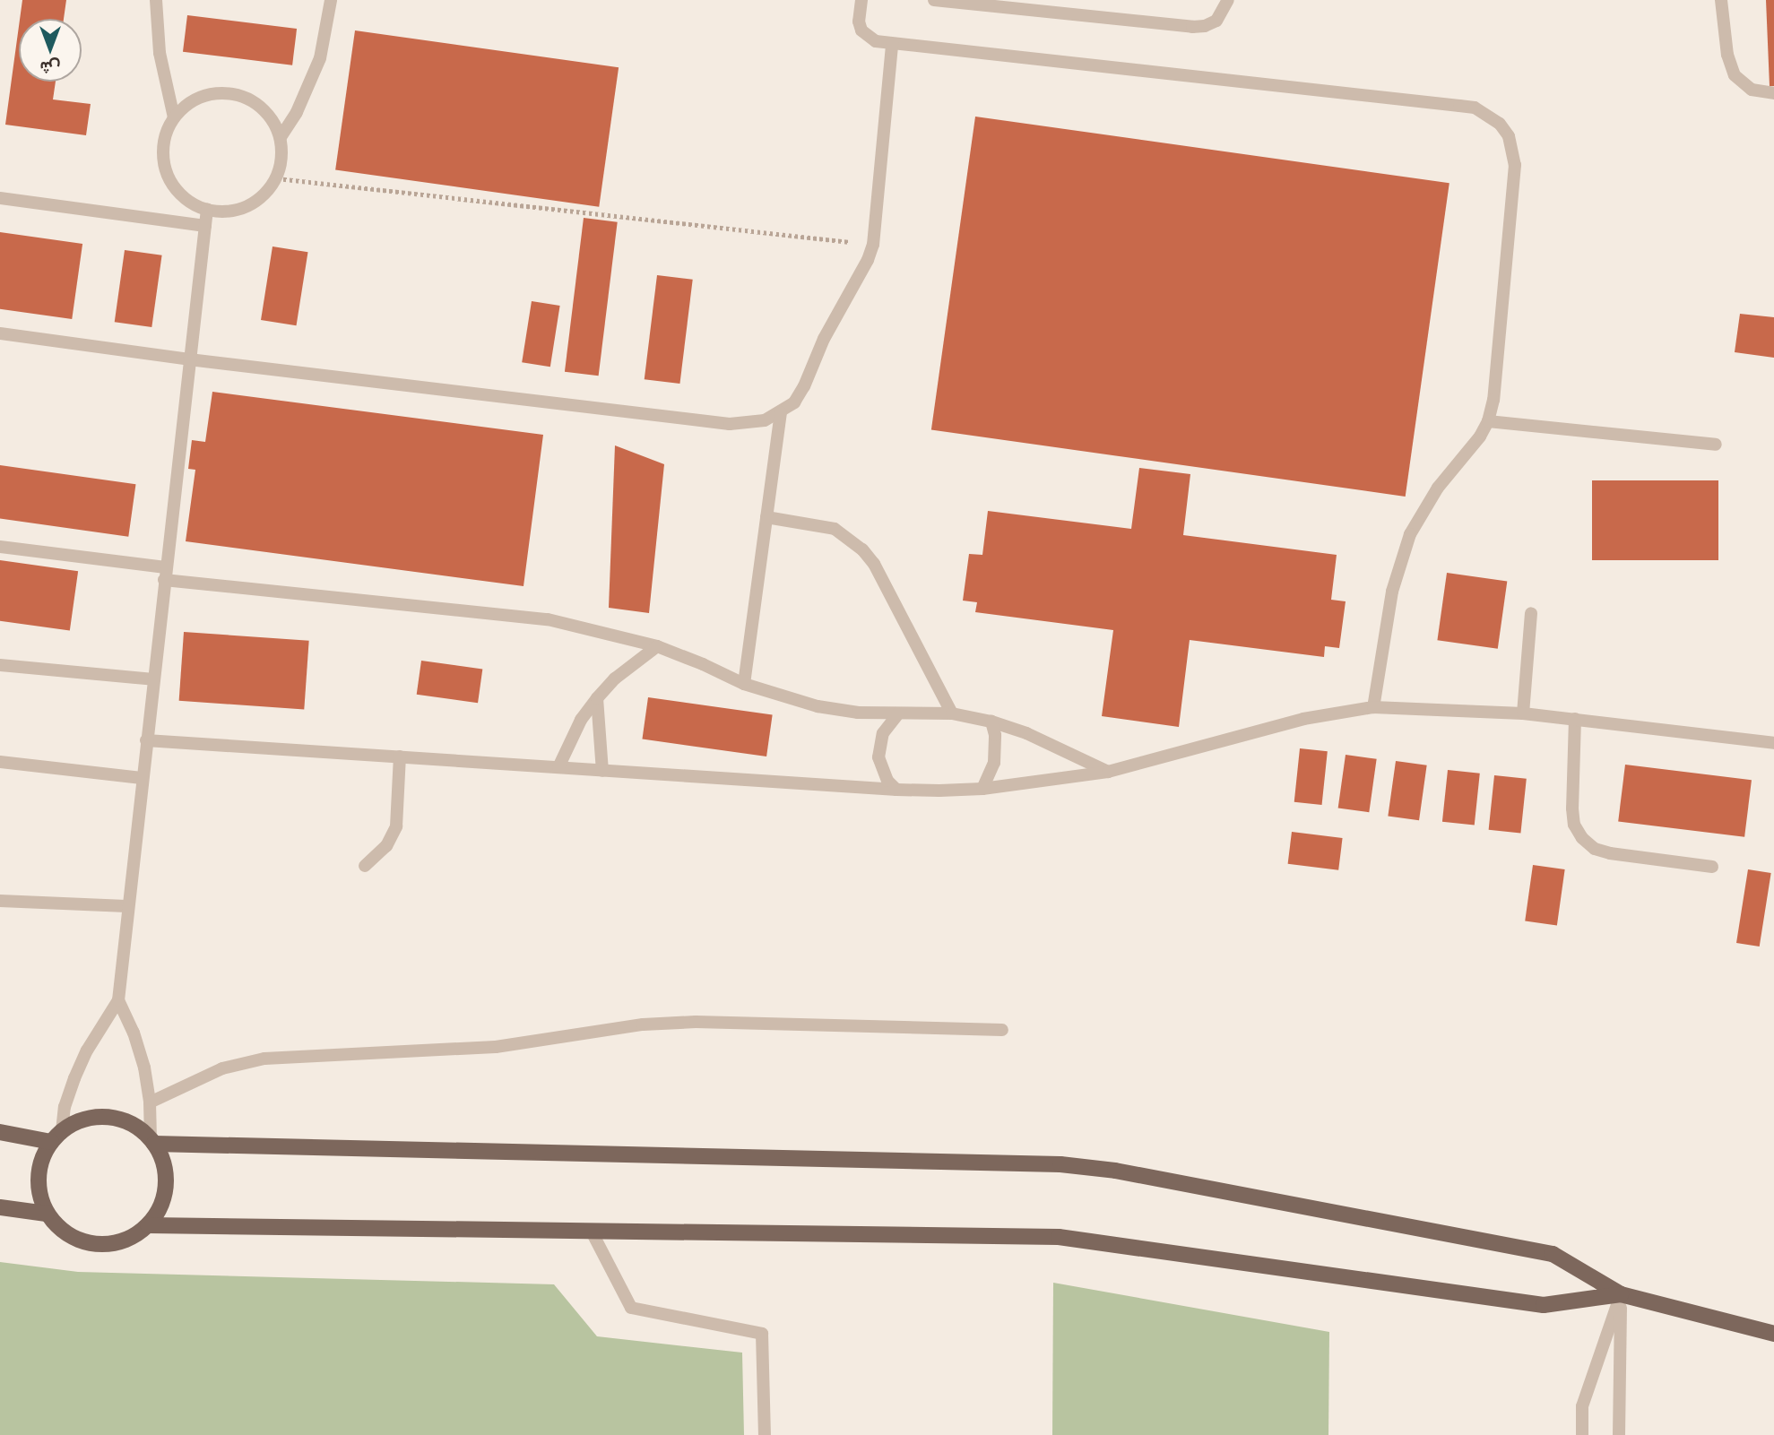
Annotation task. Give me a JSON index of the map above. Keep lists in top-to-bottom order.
{
  "north": "bottom"
}
